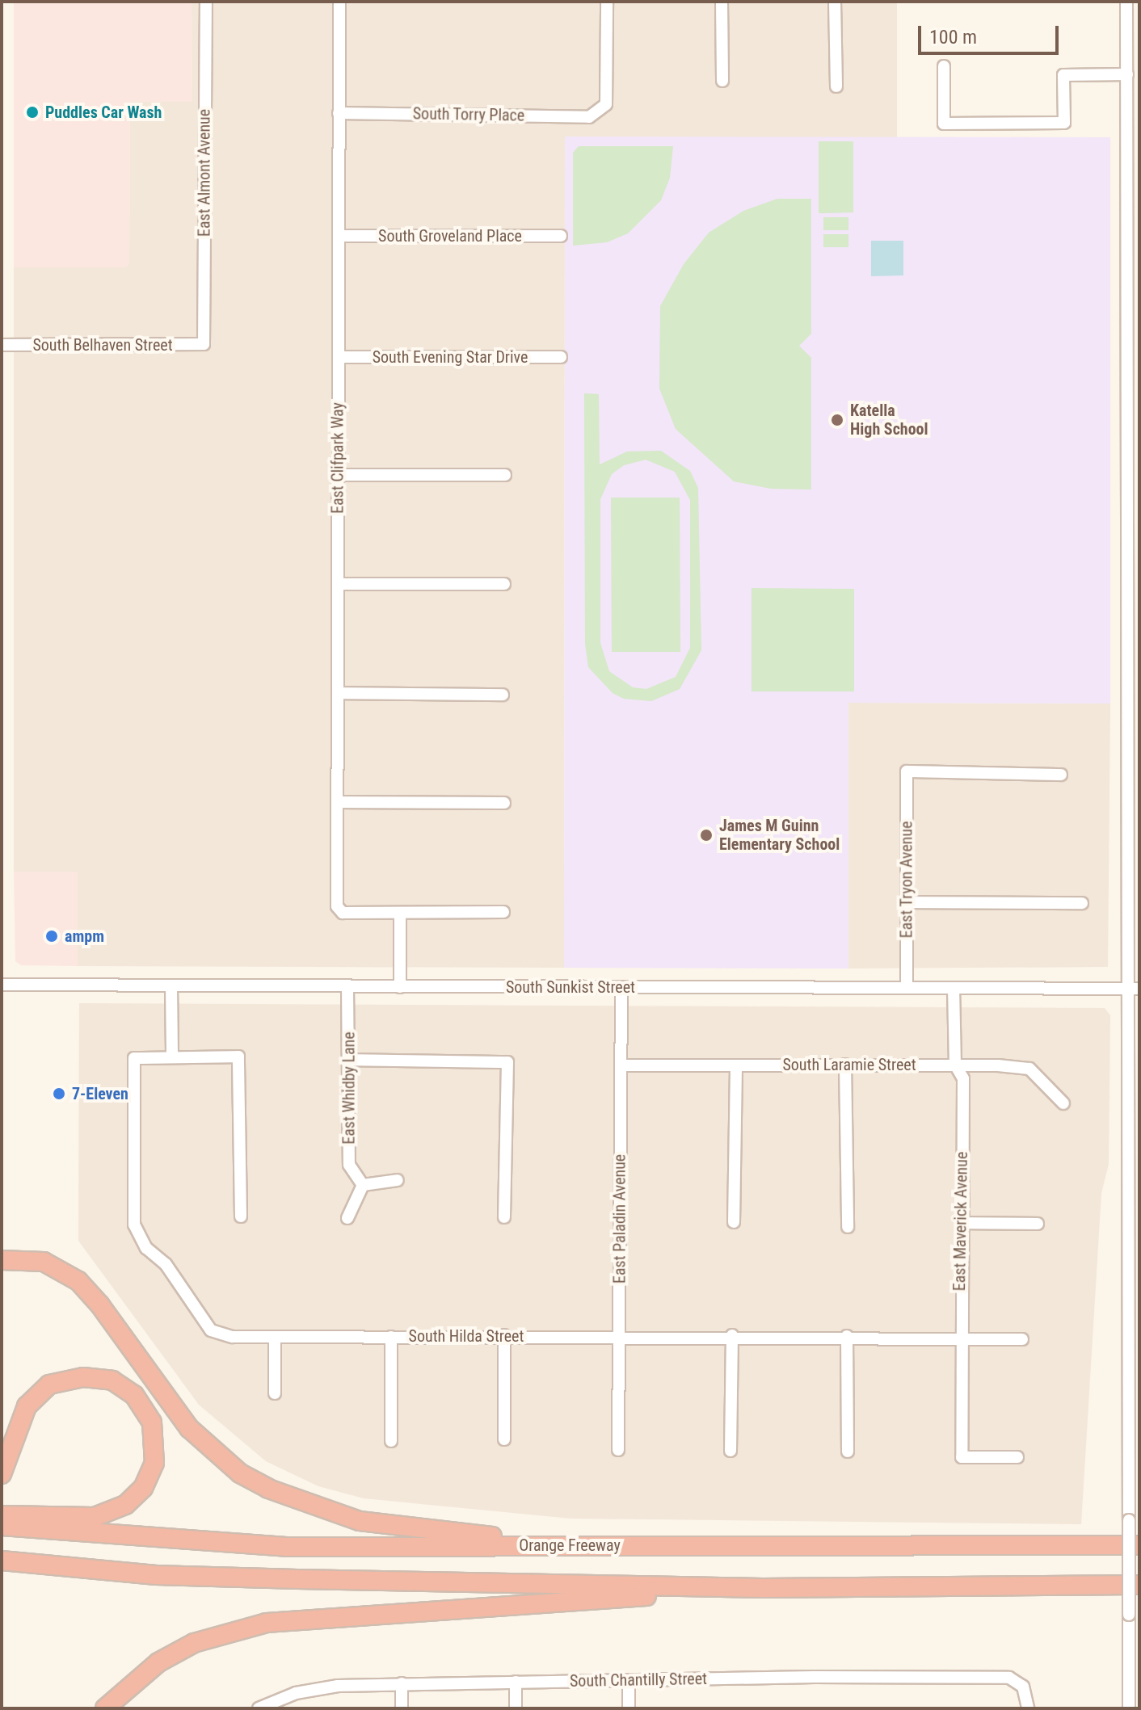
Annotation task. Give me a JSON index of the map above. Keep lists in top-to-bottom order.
{
  "streets": {
    "highway": ["Orange Freeway"],
    "street": [
      "South Torry Place",
      "East Almont Avenue",
      "South Groveland Place",
      "South Belhaven Street",
      "South Evening Star Drive",
      "East Clifpark Way",
      "East Tryon Avenue",
      "South Sunkist Street",
      "South Laramie Street",
      "East Whidby Lane",
      "East Paladin Avenue",
      "East Maverick Avenue",
      "South Hilda Street",
      "South Chantilly Street"
    ]
  },
  "crossings": [
    ["South Torry Place", "East Clifpark Way"],
    ["East Almont Avenue", "South Belhaven Street"],
    ["South Groveland Place", "East Clifpark Way"],
    ["South Evening Star Drive", "East Clifpark Way"],
    ["East Tryon Avenue", "South Sunkist Street"],
    ["South Sunkist Street", "East Whidby Lane"],
    ["South Sunkist Street", "East Paladin Avenue"],
    ["South Sunkist Street", "East Maverick Avenue"],
    ["South Laramie Street", "East Paladin Avenue"],
    ["South Laramie Street", "East Maverick Avenue"],
    ["East Paladin Avenue", "South Hilda Street"],
    ["East Maverick Avenue", "South Hilda Street"]
  ],
  "places": [
    "Puddles Car Wash",
    "Katella High School",
    "James M Guinn Elementary School",
    "ampm",
    "7-Eleven"
  ],
  "scale_bar": "100 m"
}
